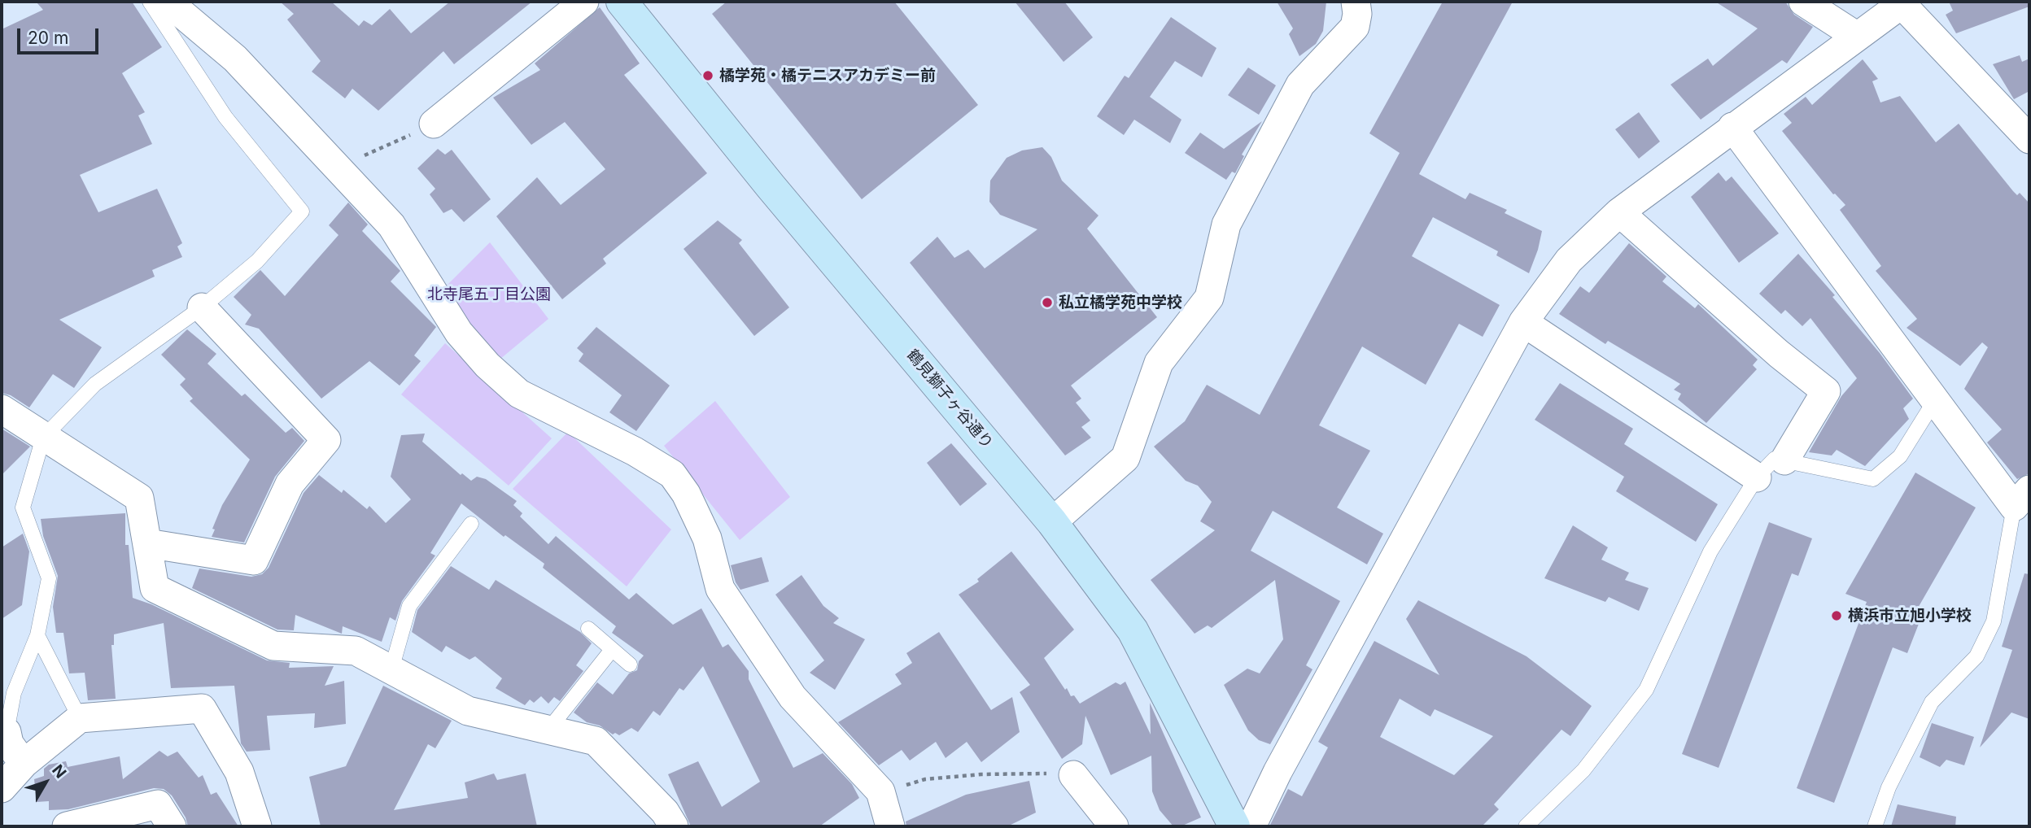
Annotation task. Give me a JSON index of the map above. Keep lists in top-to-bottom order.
{
  "streets": {
    "street": ["鶴見獅子ヶ谷通り"]
  },
  "parks": ["北寺尾五丁目公園"],
  "places": ["橘学苑・橘テニスアカデミー前", "私立橘学苑中学校", "横浜市立旭小学校"],
  "scale_bar": "20 m",
  "north": "top right"
}
